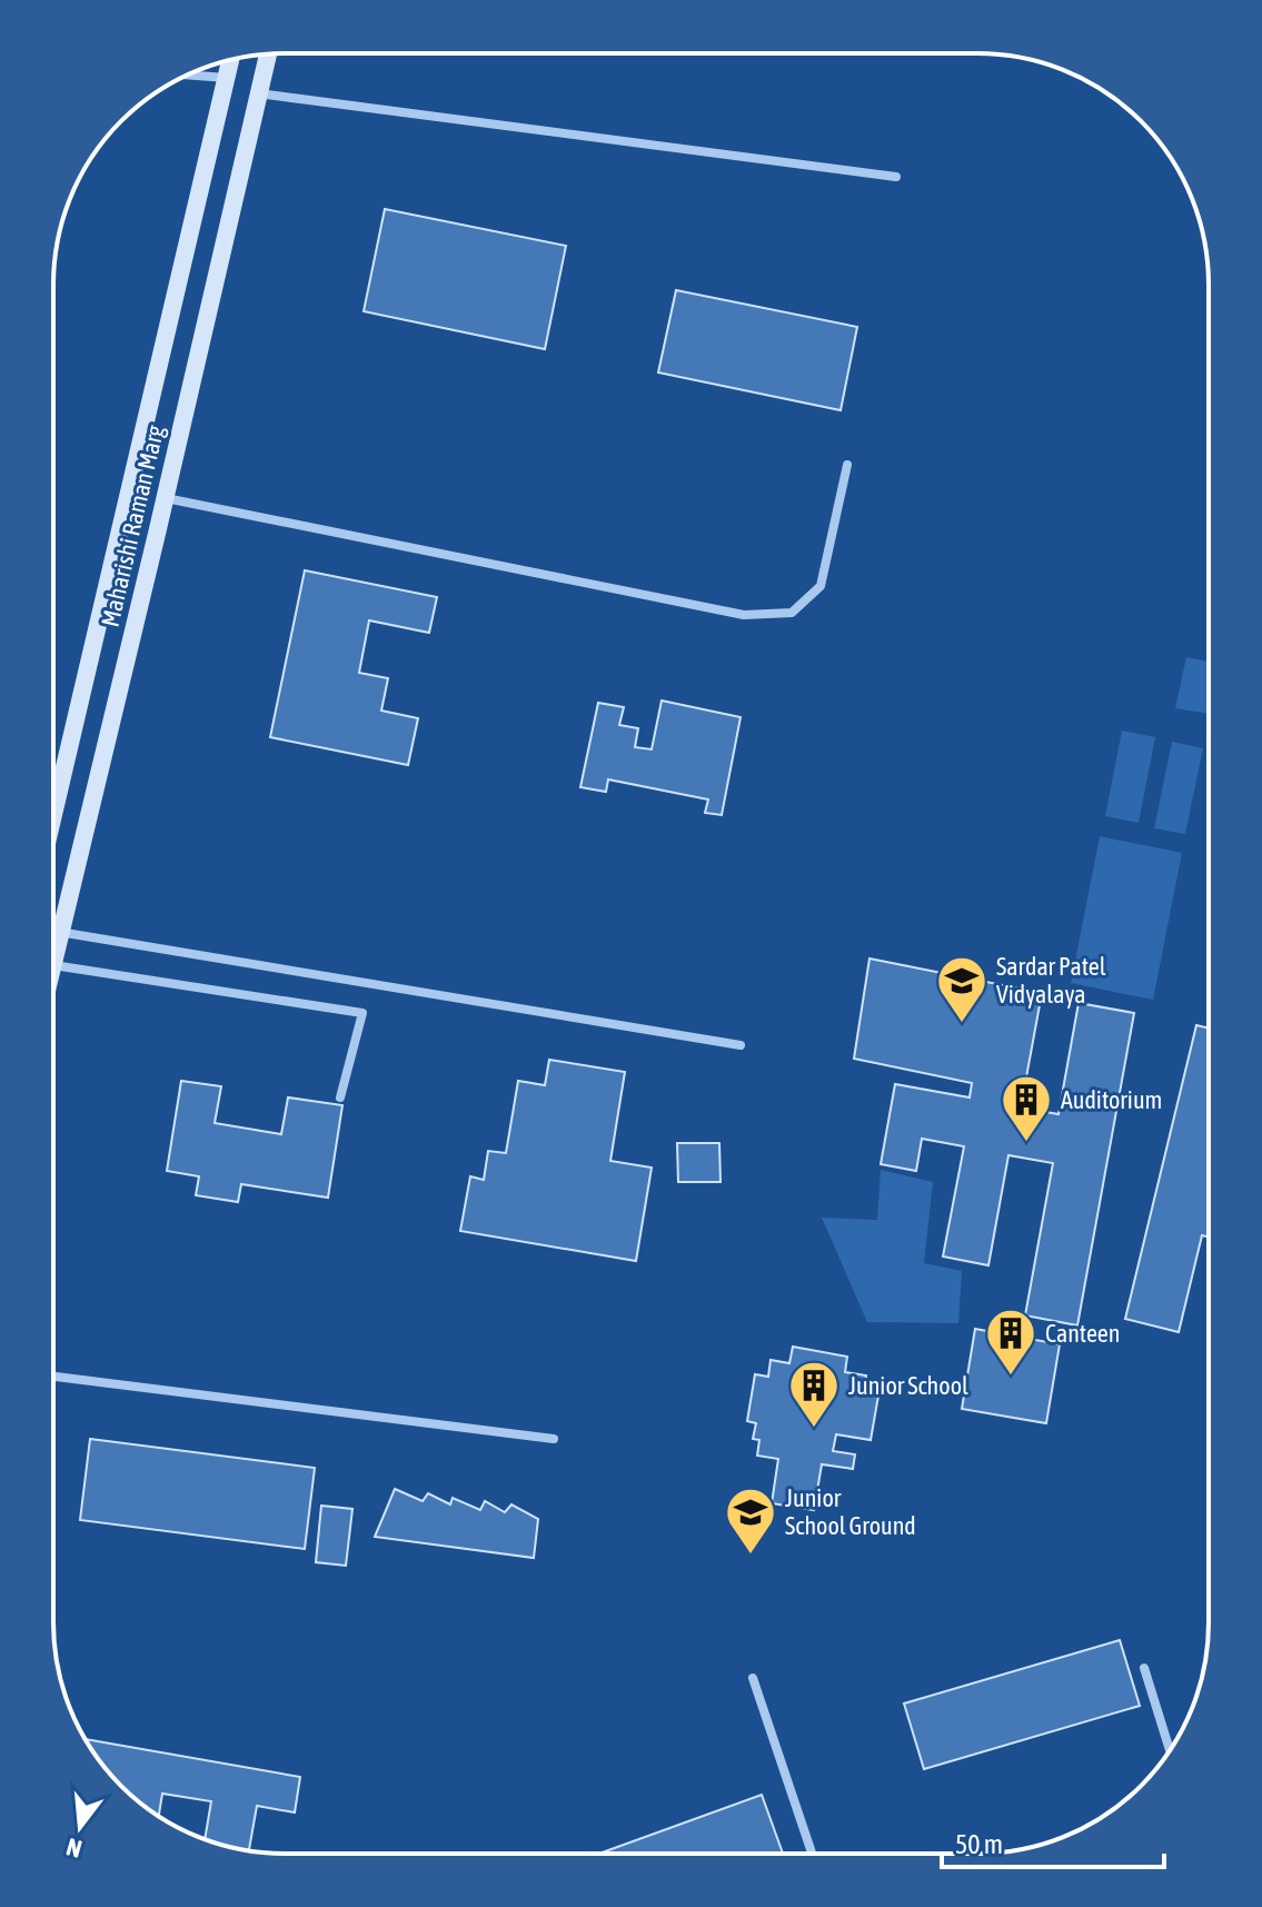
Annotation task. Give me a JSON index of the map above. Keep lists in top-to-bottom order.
{
  "streets": {
    "main road": ["Maharishi Raman Marg"]
  },
  "places": {
    "school or university": ["Sardar Patel Vidyalaya", "Junior School Ground"],
    "building": ["Auditorium", "Canteen", "Junior School"]
  },
  "scale_bar": "50 m",
  "north": "bottom"
}
